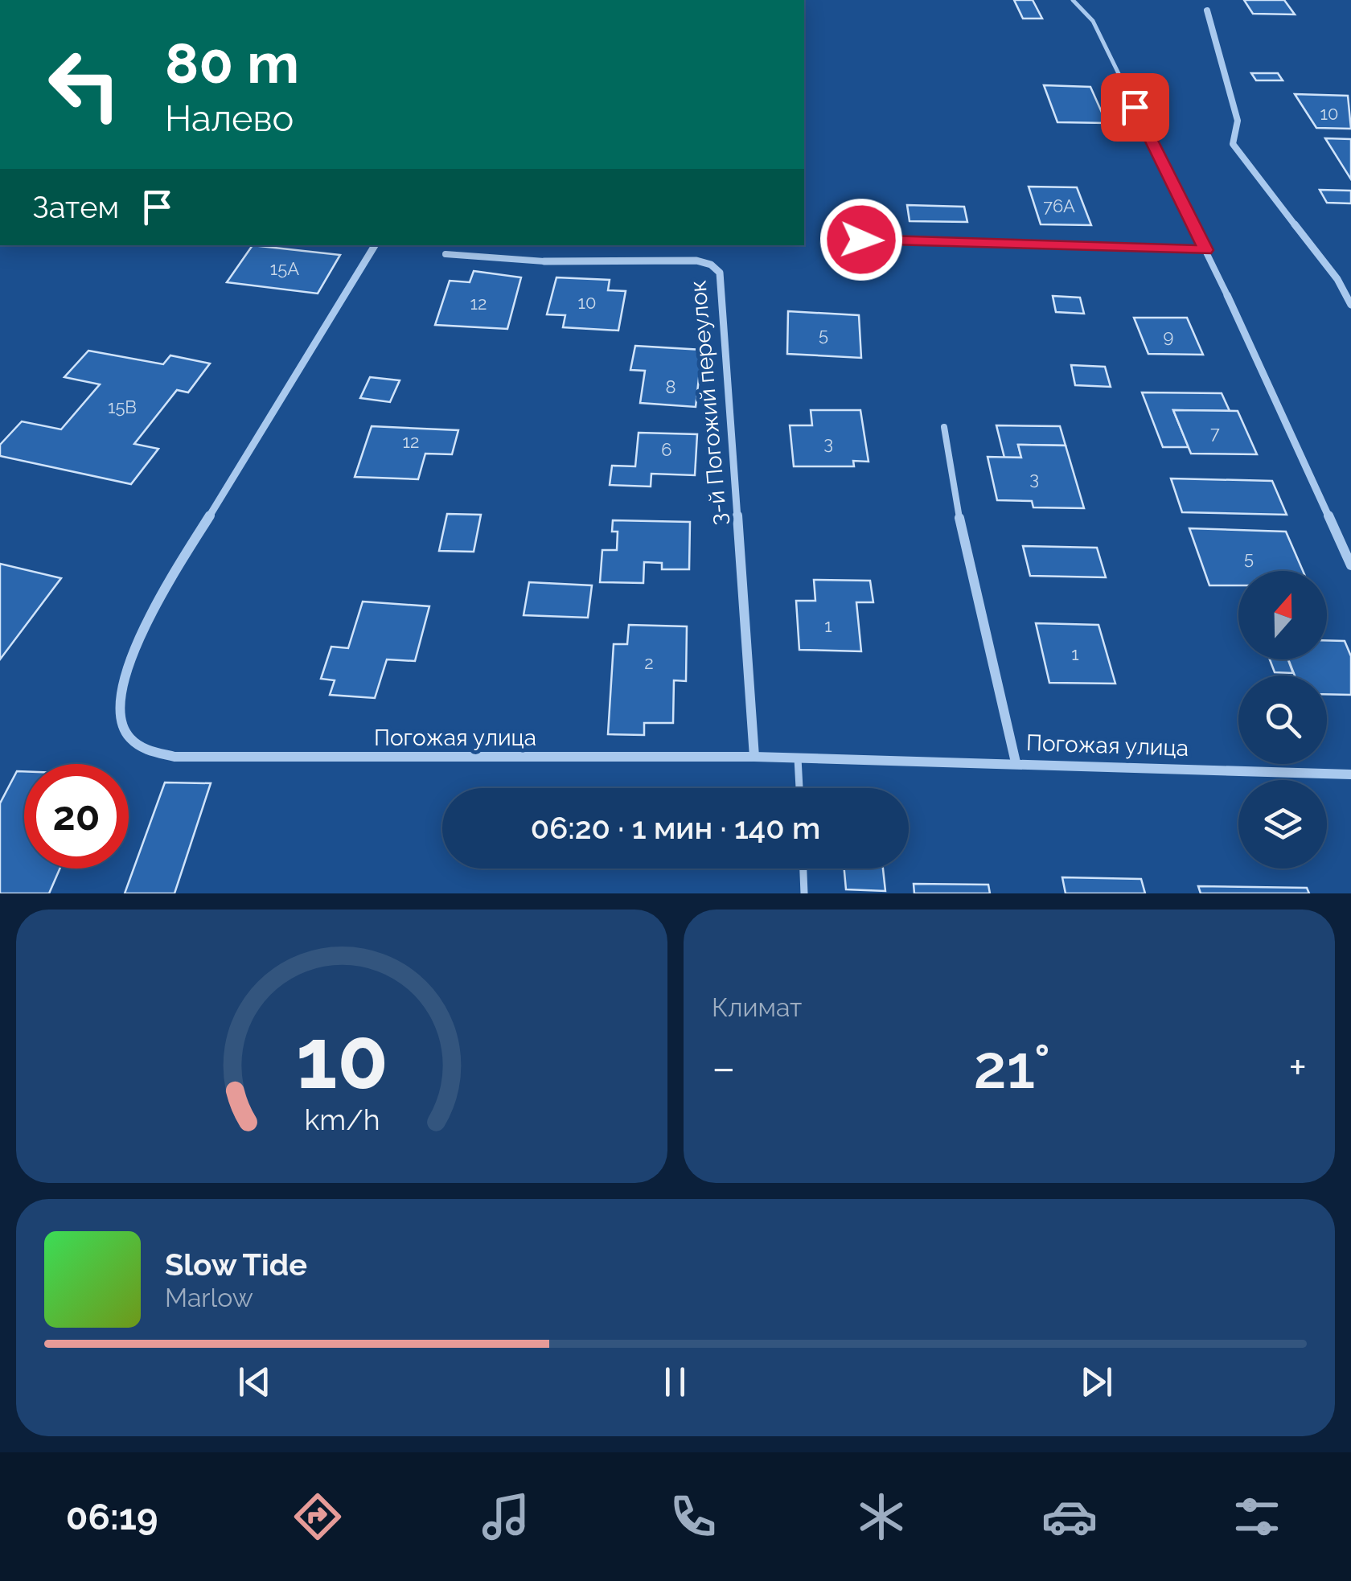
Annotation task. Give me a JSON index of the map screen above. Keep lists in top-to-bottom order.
{
  "streets": {
    "street": ["3-й Погожий переулок", "Погожая улица"]
  },
  "crossings": [
    ["3-й Погожий переулок", "Погожая улица"]
  ],
  "house_numbers": [
    "10",
    "76А",
    "15А",
    "10",
    "12",
    "5",
    "9",
    "8",
    "15В",
    "7",
    "12",
    "3",
    "6",
    "3",
    "5",
    "1",
    "1",
    "2"
  ],
  "north": "top",
  "page": {
    "turn": ["80 m", "Налево"],
    "then": "Затем",
    "limit": "20",
    "trip": "06:20 · 1 мин · 140 m",
    "tile": "Климат",
    "heat": ["−", "21°", "+"],
    "song": ["Slow Tide", "Marlow"],
    "tabs": "06:19",
    "gauge": ["10", "km/h"]
  }
}
